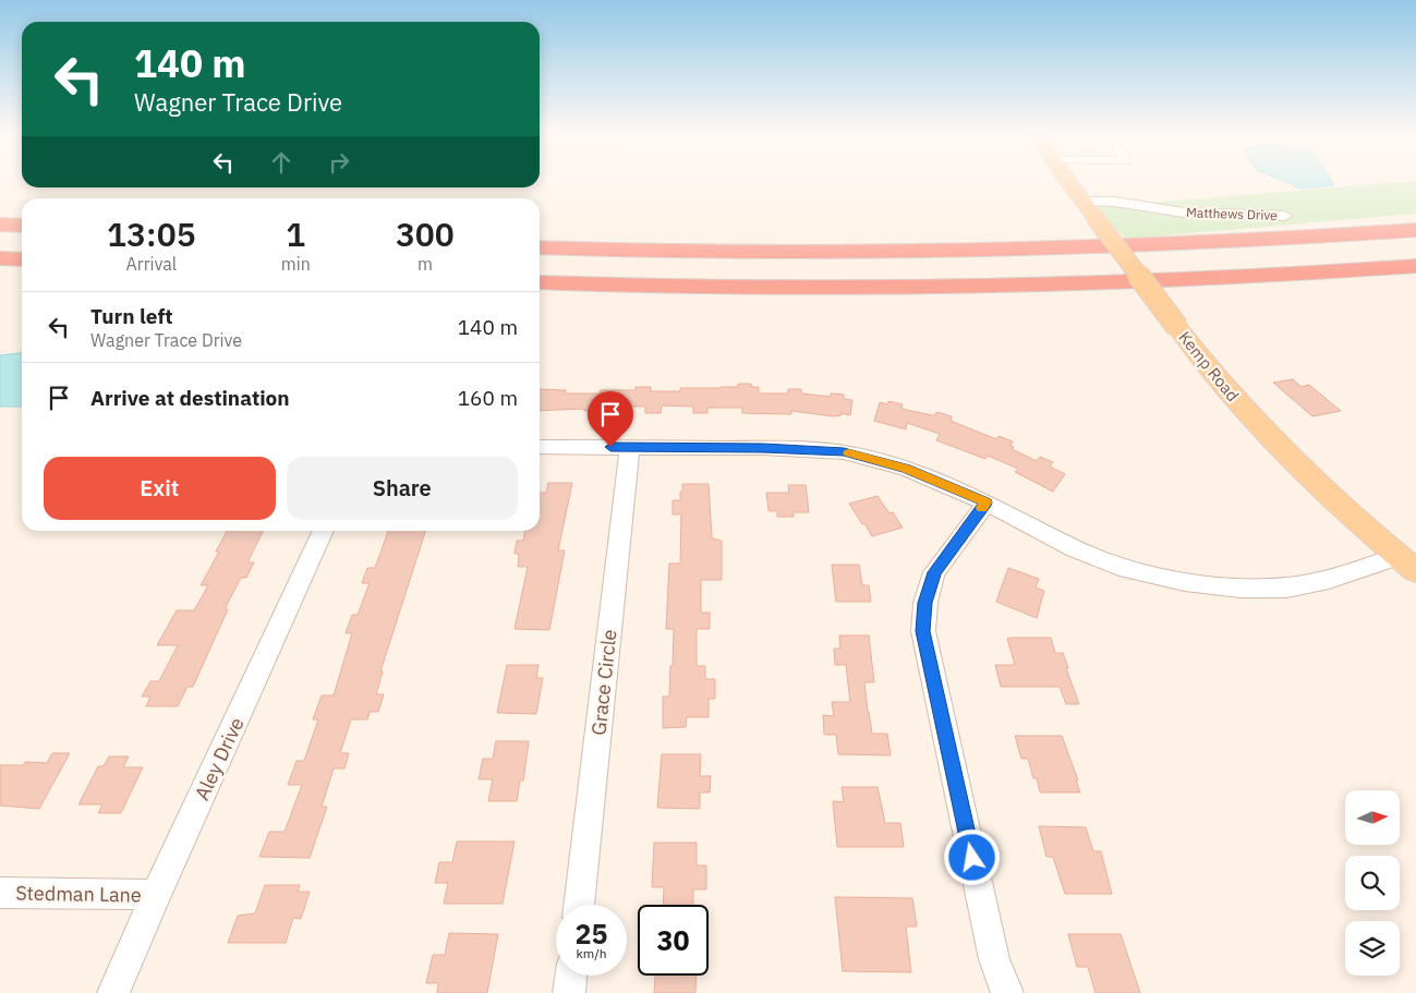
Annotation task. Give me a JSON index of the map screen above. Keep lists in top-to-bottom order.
{
  "streets": {
    "main road": ["Kemp Road"],
    "street": [
      "Matthews Drive",
      "Grace Circle",
      "Aley Drive",
      "Stedman Lane"
    ]
  },
  "crossings": [
    ["Matthews Drive", "Kemp Road"],
    ["Aley Drive", "Stedman Lane"]
  ],
  "north": "right",
  "page": {
    "turn": ["140 m", "Wagner Trace Drive"],
    "eta": [
      "13:05",
      "Arrival",
      "1",
      "min",
      "300",
      "m"
    ],
    "list": [
      {
        "name": "Turn left",
        "note": "Wagner Trace Drive",
        "value": "140 m"
      },
      {
        "name": "Arrive at destination",
        "value": "160 m"
      }
    ],
    "buttons": ["Exit", "Share"],
    "speed": "25 km/h",
    "limit": "30"
  }
}
